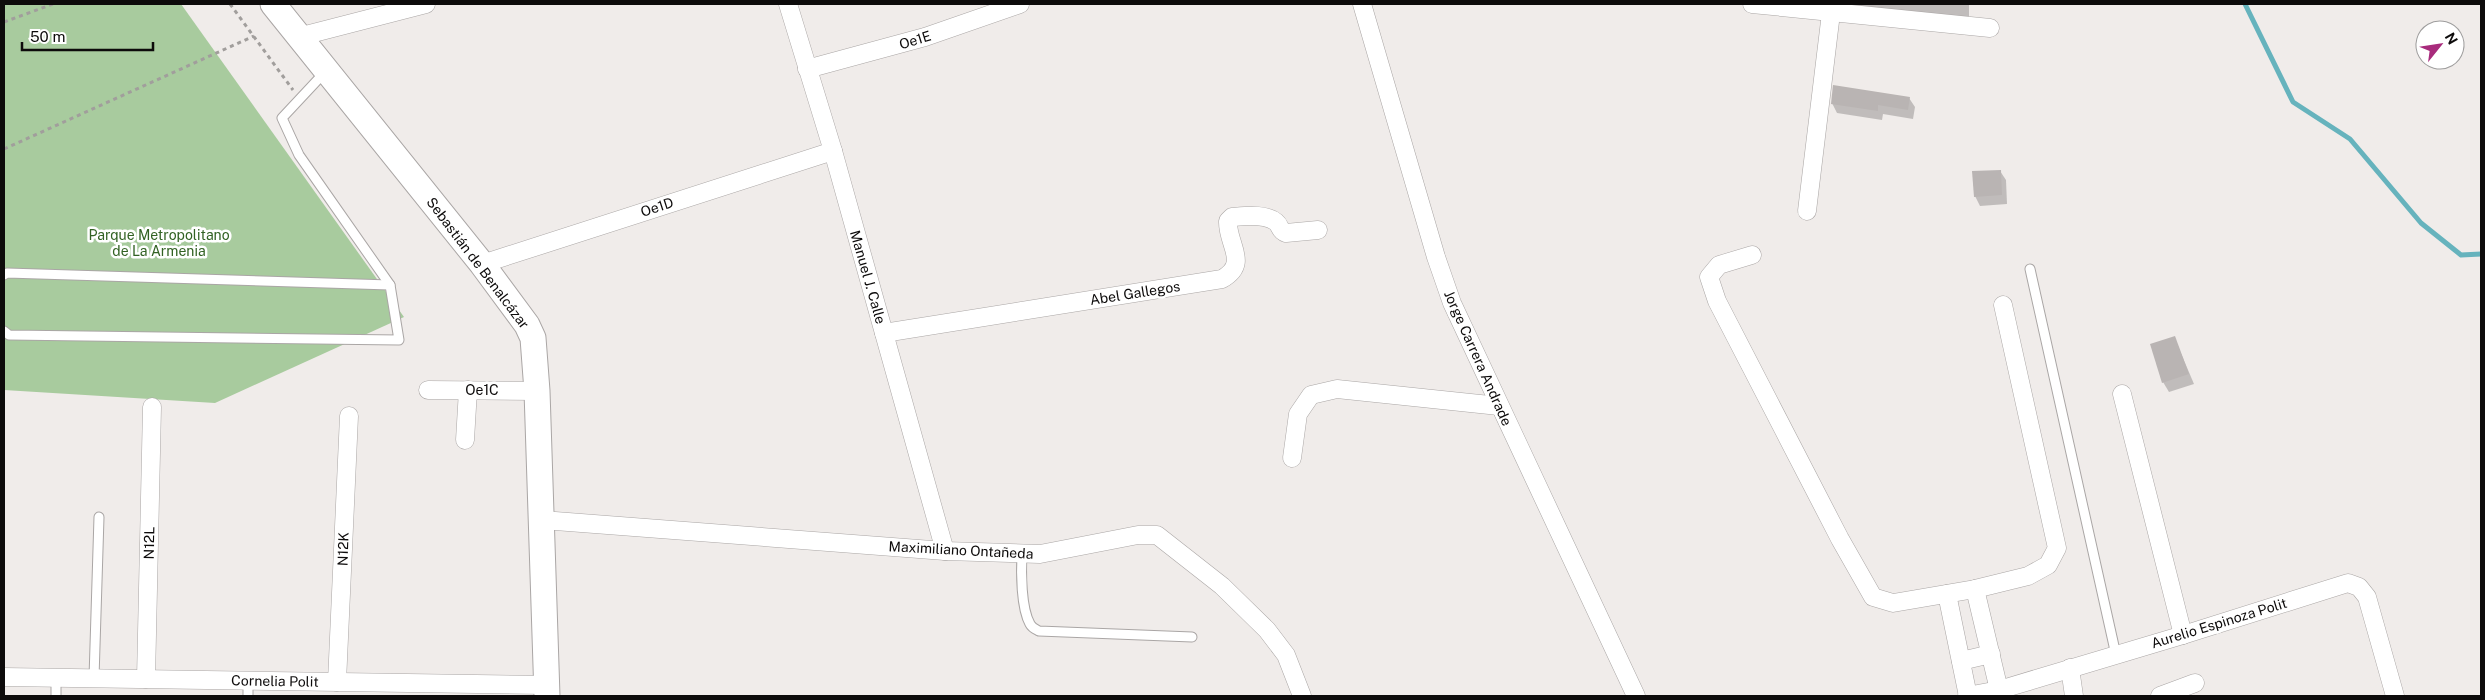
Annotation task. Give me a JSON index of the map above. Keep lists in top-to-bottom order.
{
  "streets": {
    "main road": ["Sebastián de Benalcázar"],
    "street": [
      "Oe1E",
      "Oe1D",
      "Manuel J. Calle",
      "Abel Gallegos",
      "Jorge Carrera Andrade",
      "Oe1C",
      "N12L",
      "N12K",
      "Maximiliano Ontañeda",
      "Aurelio Espinoza Polit",
      "Cornelia Polit"
    ]
  },
  "crossings": [
    ["Oe1E", "Manuel J. Calle"],
    ["Oe1D", "Sebastián de Benalcázar"],
    ["Oe1D", "Manuel J. Calle"],
    ["Sebastián de Benalcázar", "Oe1C"],
    ["Sebastián de Benalcázar", "Maximiliano Ontañeda"],
    ["Sebastián de Benalcázar", "Cornelia Polit"],
    ["Manuel J. Calle", "Abel Gallegos"],
    ["Manuel J. Calle", "Maximiliano Ontañeda"],
    ["N12L", "Cornelia Polit"],
    ["N12K", "Cornelia Polit"]
  ],
  "parks": ["Parque Metropolitano de La Armenia"],
  "scale_bar": "50 m",
  "north": "top right"
}
